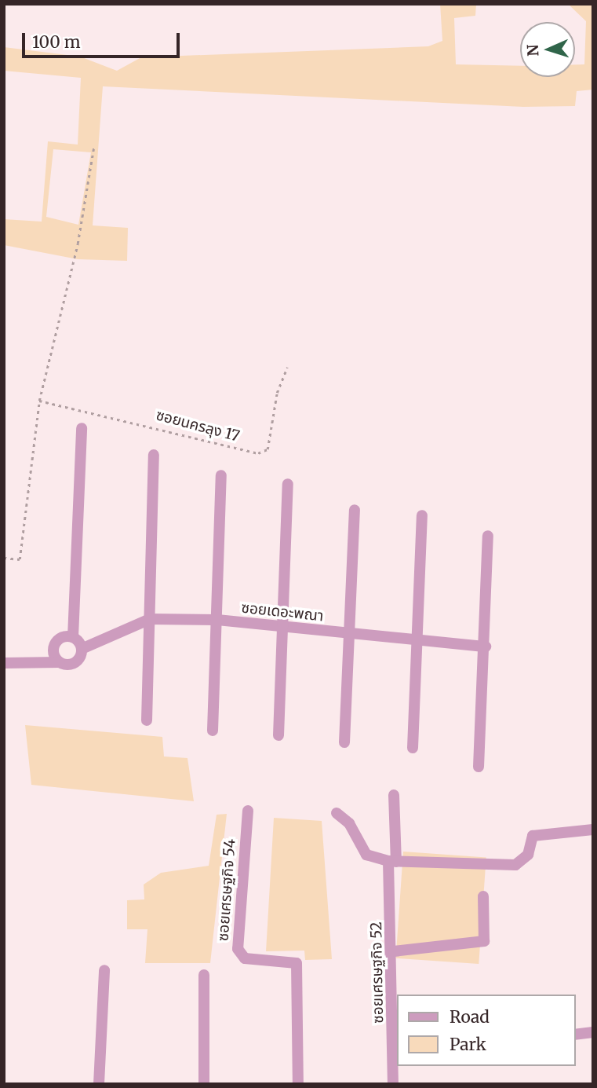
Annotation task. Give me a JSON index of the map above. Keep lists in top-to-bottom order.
{
  "streets": {
    "street": ["ซอยเดอะพณา", "ซอยเศรษฐกิจ 54", "ซอยเศรษฐกิจ 52"],
    "path": ["ซอยนครลุง 17"]
  },
  "legend": ["Road", "Park"],
  "scale_bar": "100 m",
  "north": "left"
}
